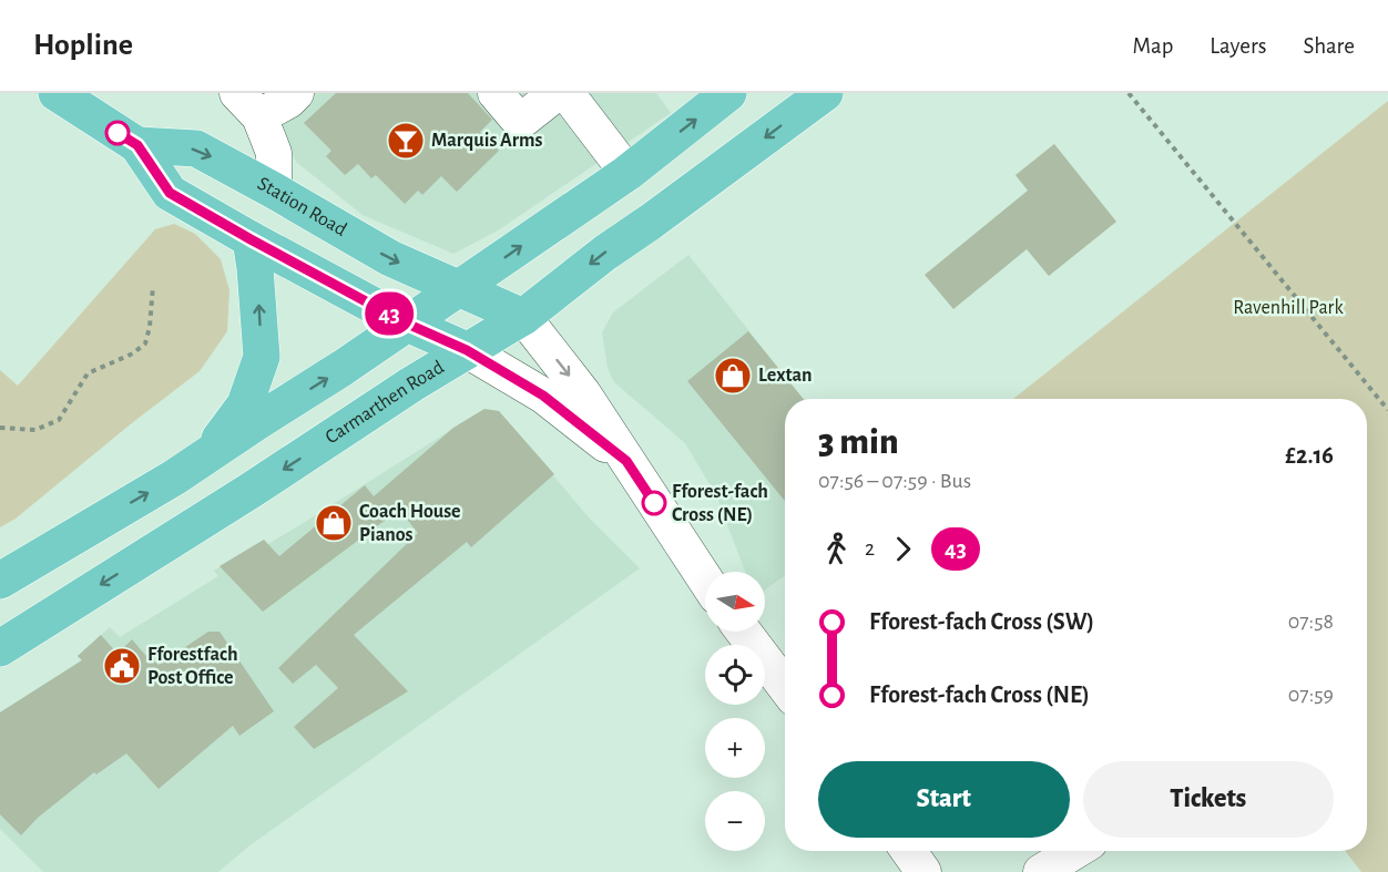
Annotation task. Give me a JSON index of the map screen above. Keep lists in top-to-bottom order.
{
  "streets": {
    "main road": ["Station Road", "Carmarthen Road"]
  },
  "crossings": [
    ["Station Road", "Carmarthen Road"]
  ],
  "parks": ["Ravenhill Park"],
  "places": {
    "bar": ["Marquis Arms"],
    "shop": ["Lextan", "Coach House Pianos"],
    "other": ["Fforest-fach Cross (NE)"],
    "public building": ["Fforestfach Post Office"]
  },
  "lines": ["bus line 43"],
  "north": "right",
  "page": {
    "header": "Hopline",
    "nav": ["Map", "Layers", "Share"],
    "on_map": "43",
    "heading": ["3 min", "07:56 – 07:59 · Bus", "£2.16"],
    "legs": ["2", "43"],
    "map_buttons": ["+", "−"],
    "list": [
      {
        "name": "Fforest-fach Cross (SW)",
        "value": "07:58"
      },
      {
        "name": "Fforest-fach Cross (NE)",
        "value": "07:59"
      }
    ],
    "buttons": ["Start", "Tickets"]
  }
}
